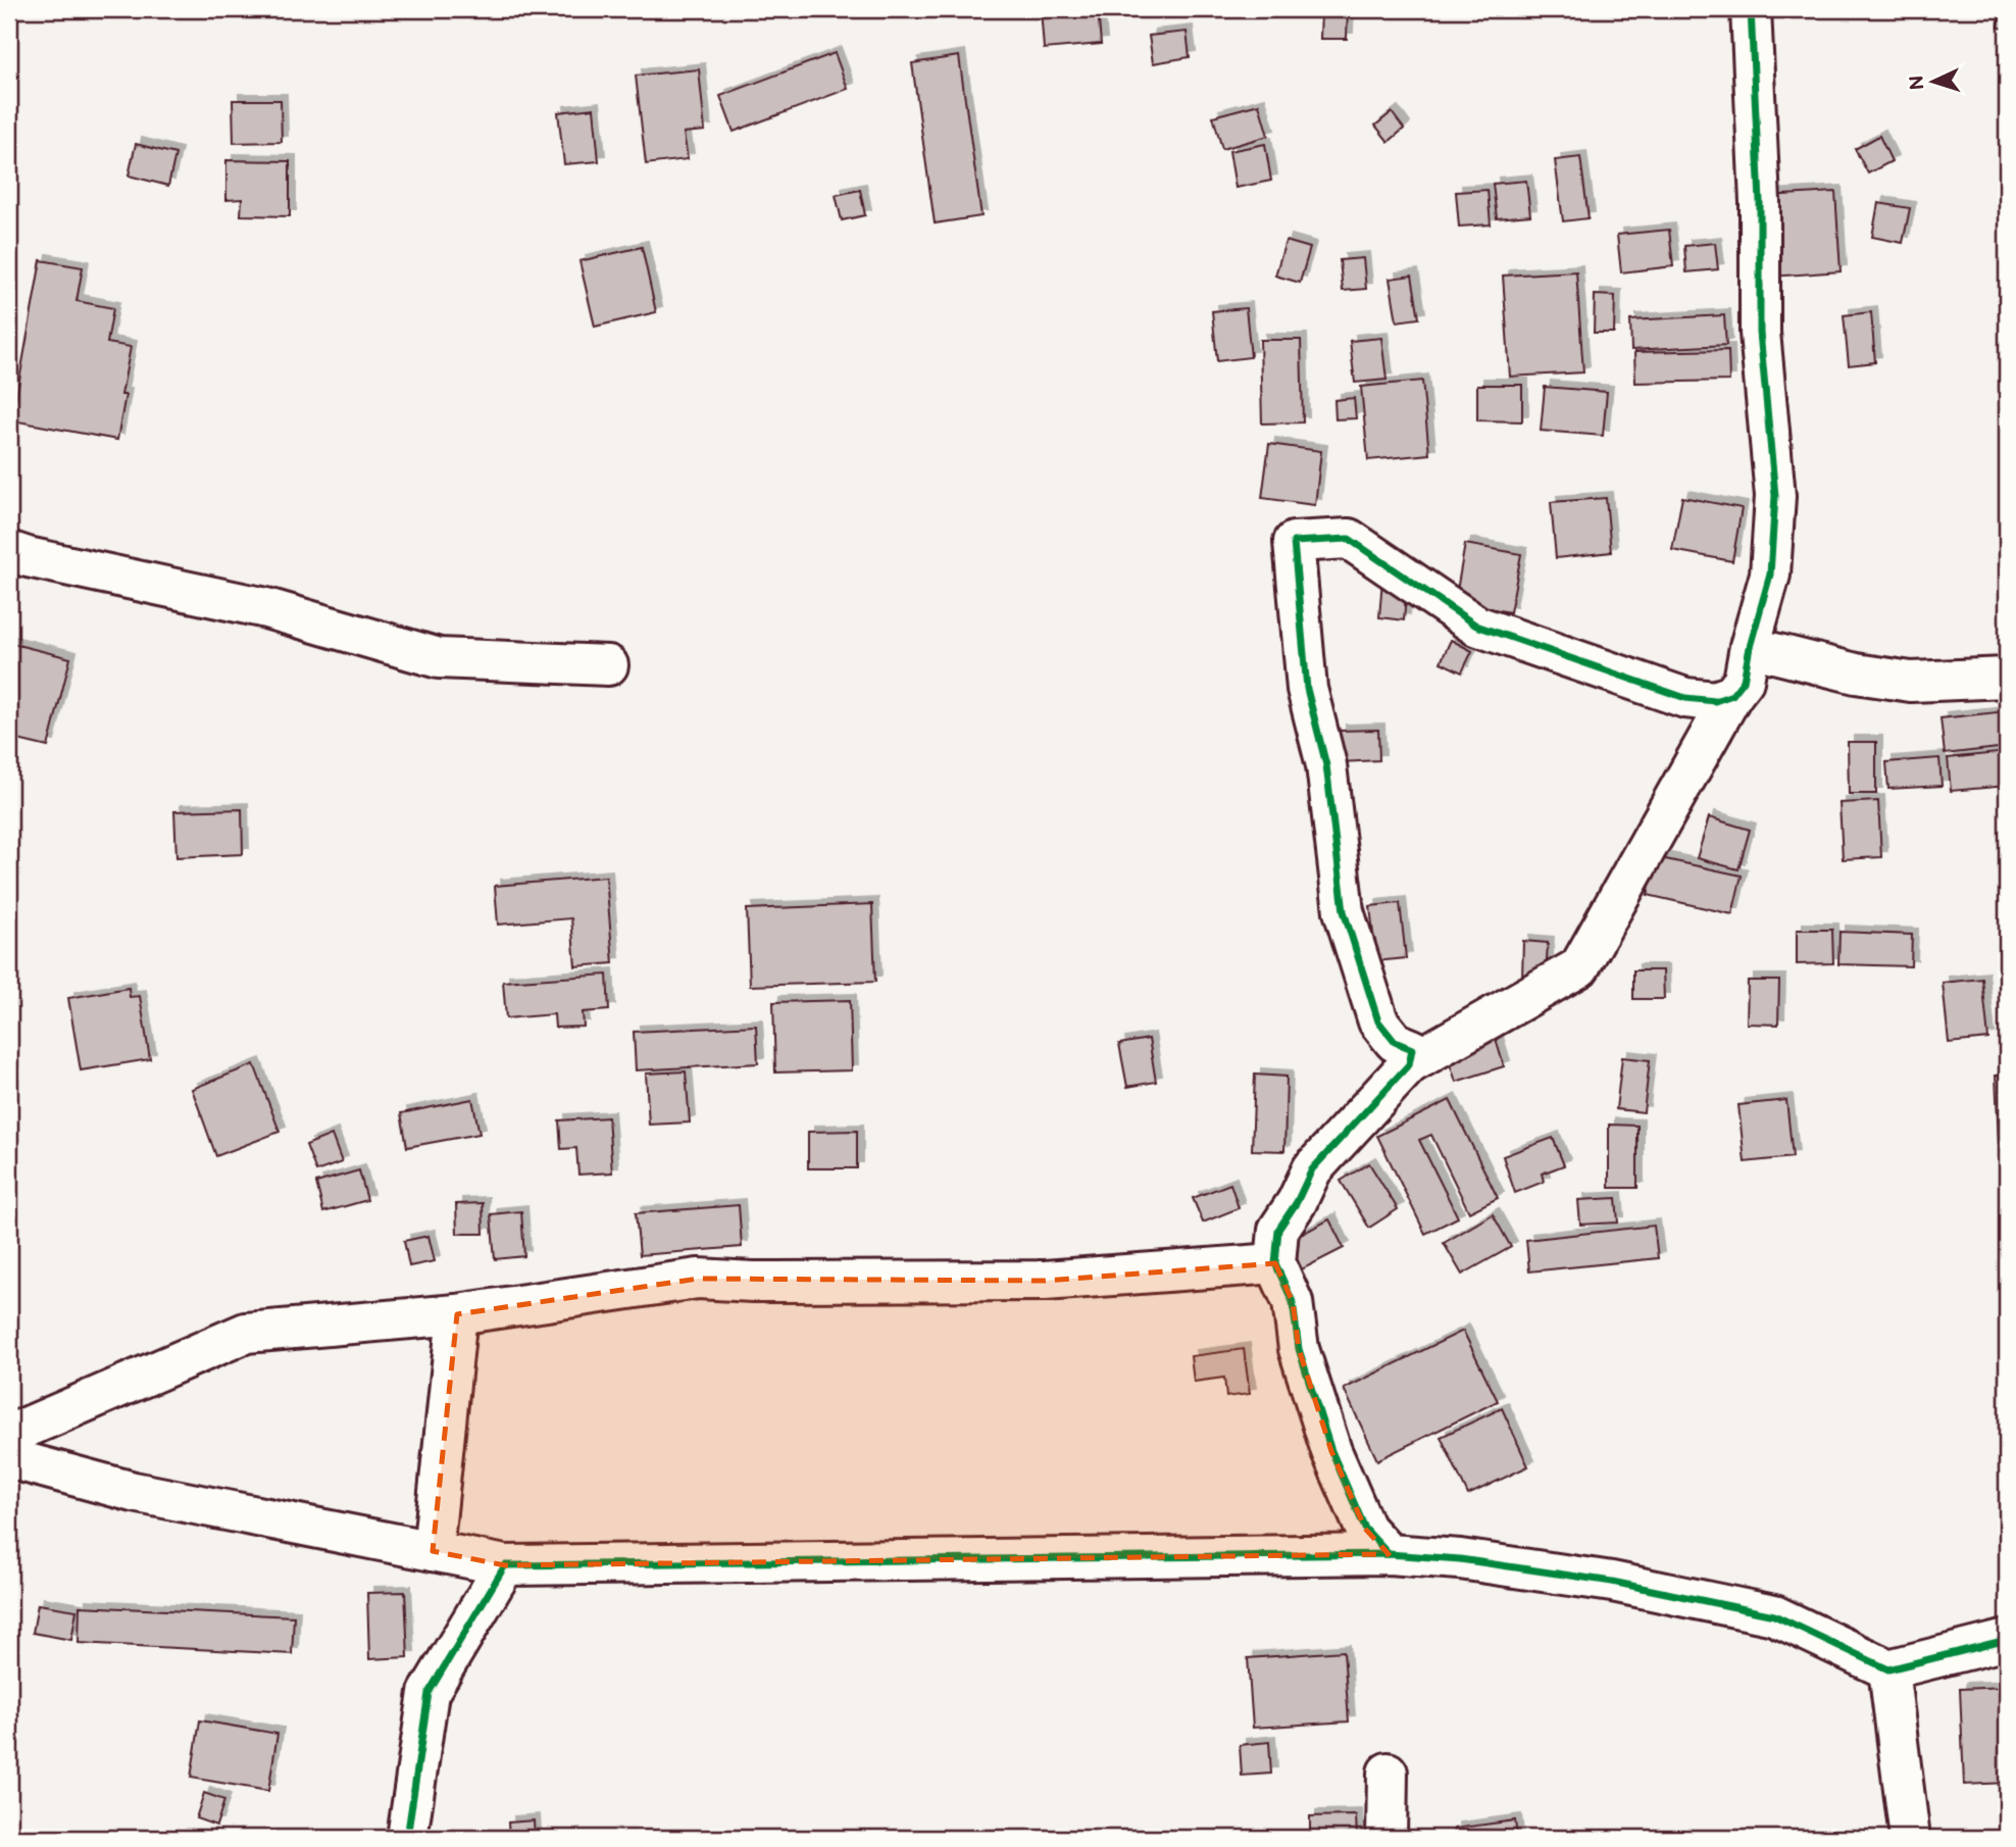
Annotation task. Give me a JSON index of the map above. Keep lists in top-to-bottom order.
{
  "north": "left"
}
